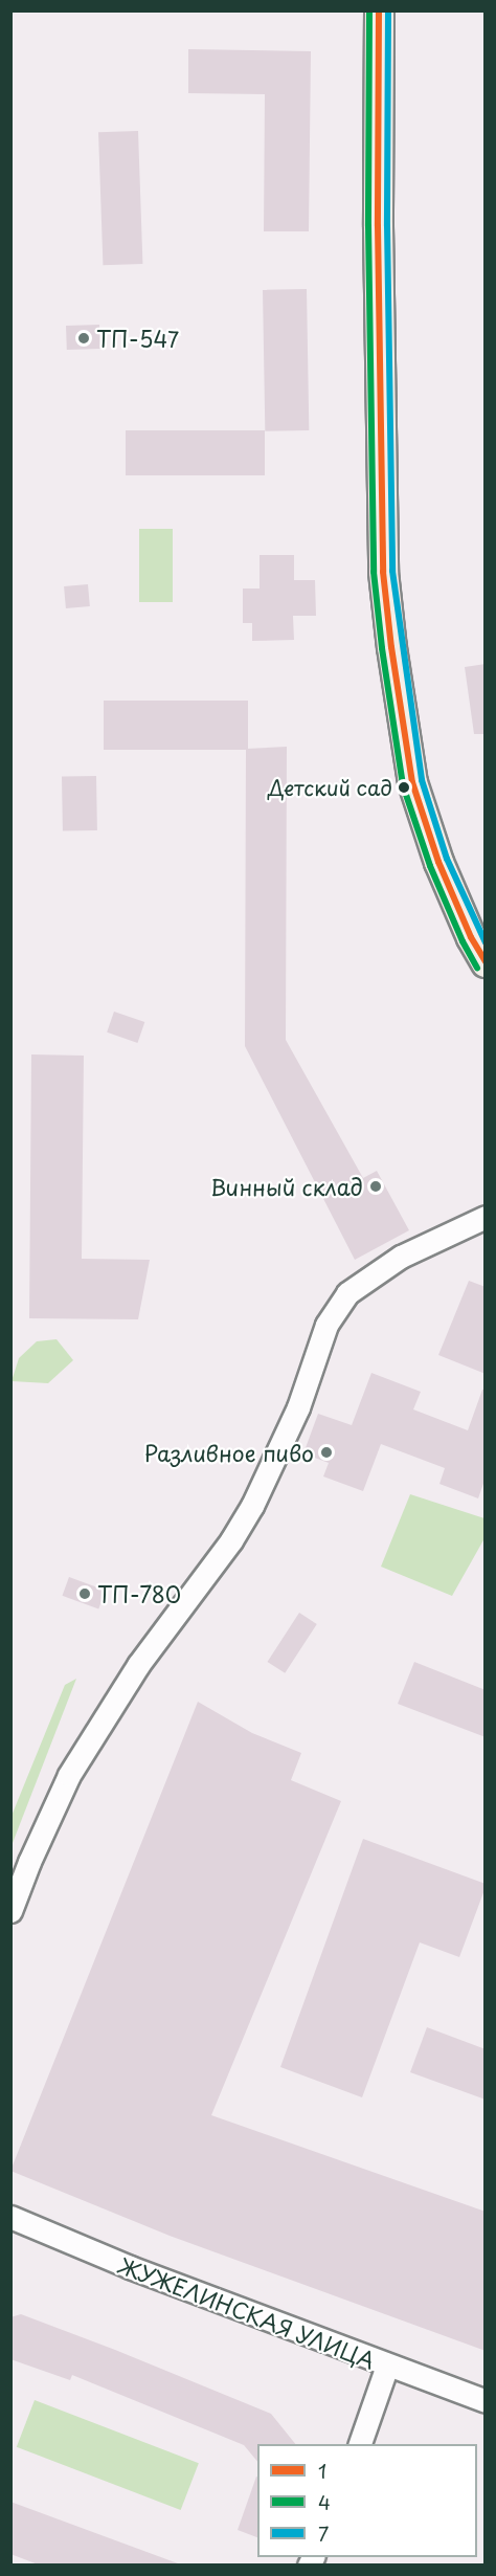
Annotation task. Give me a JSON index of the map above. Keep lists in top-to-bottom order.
{
  "streets": {
    "street": ["ЖУЖЕЛИНСКАЯ УЛИЦА"]
  },
  "places": [
    "ТП-547",
    "Детский сад",
    "Винный склад",
    "Разливное пиво",
    "ТП-780"
  ],
  "lines": ["transit line 1", "transit line 4", "transit line 7"],
  "legend": ["1", "4", "7"]
}
